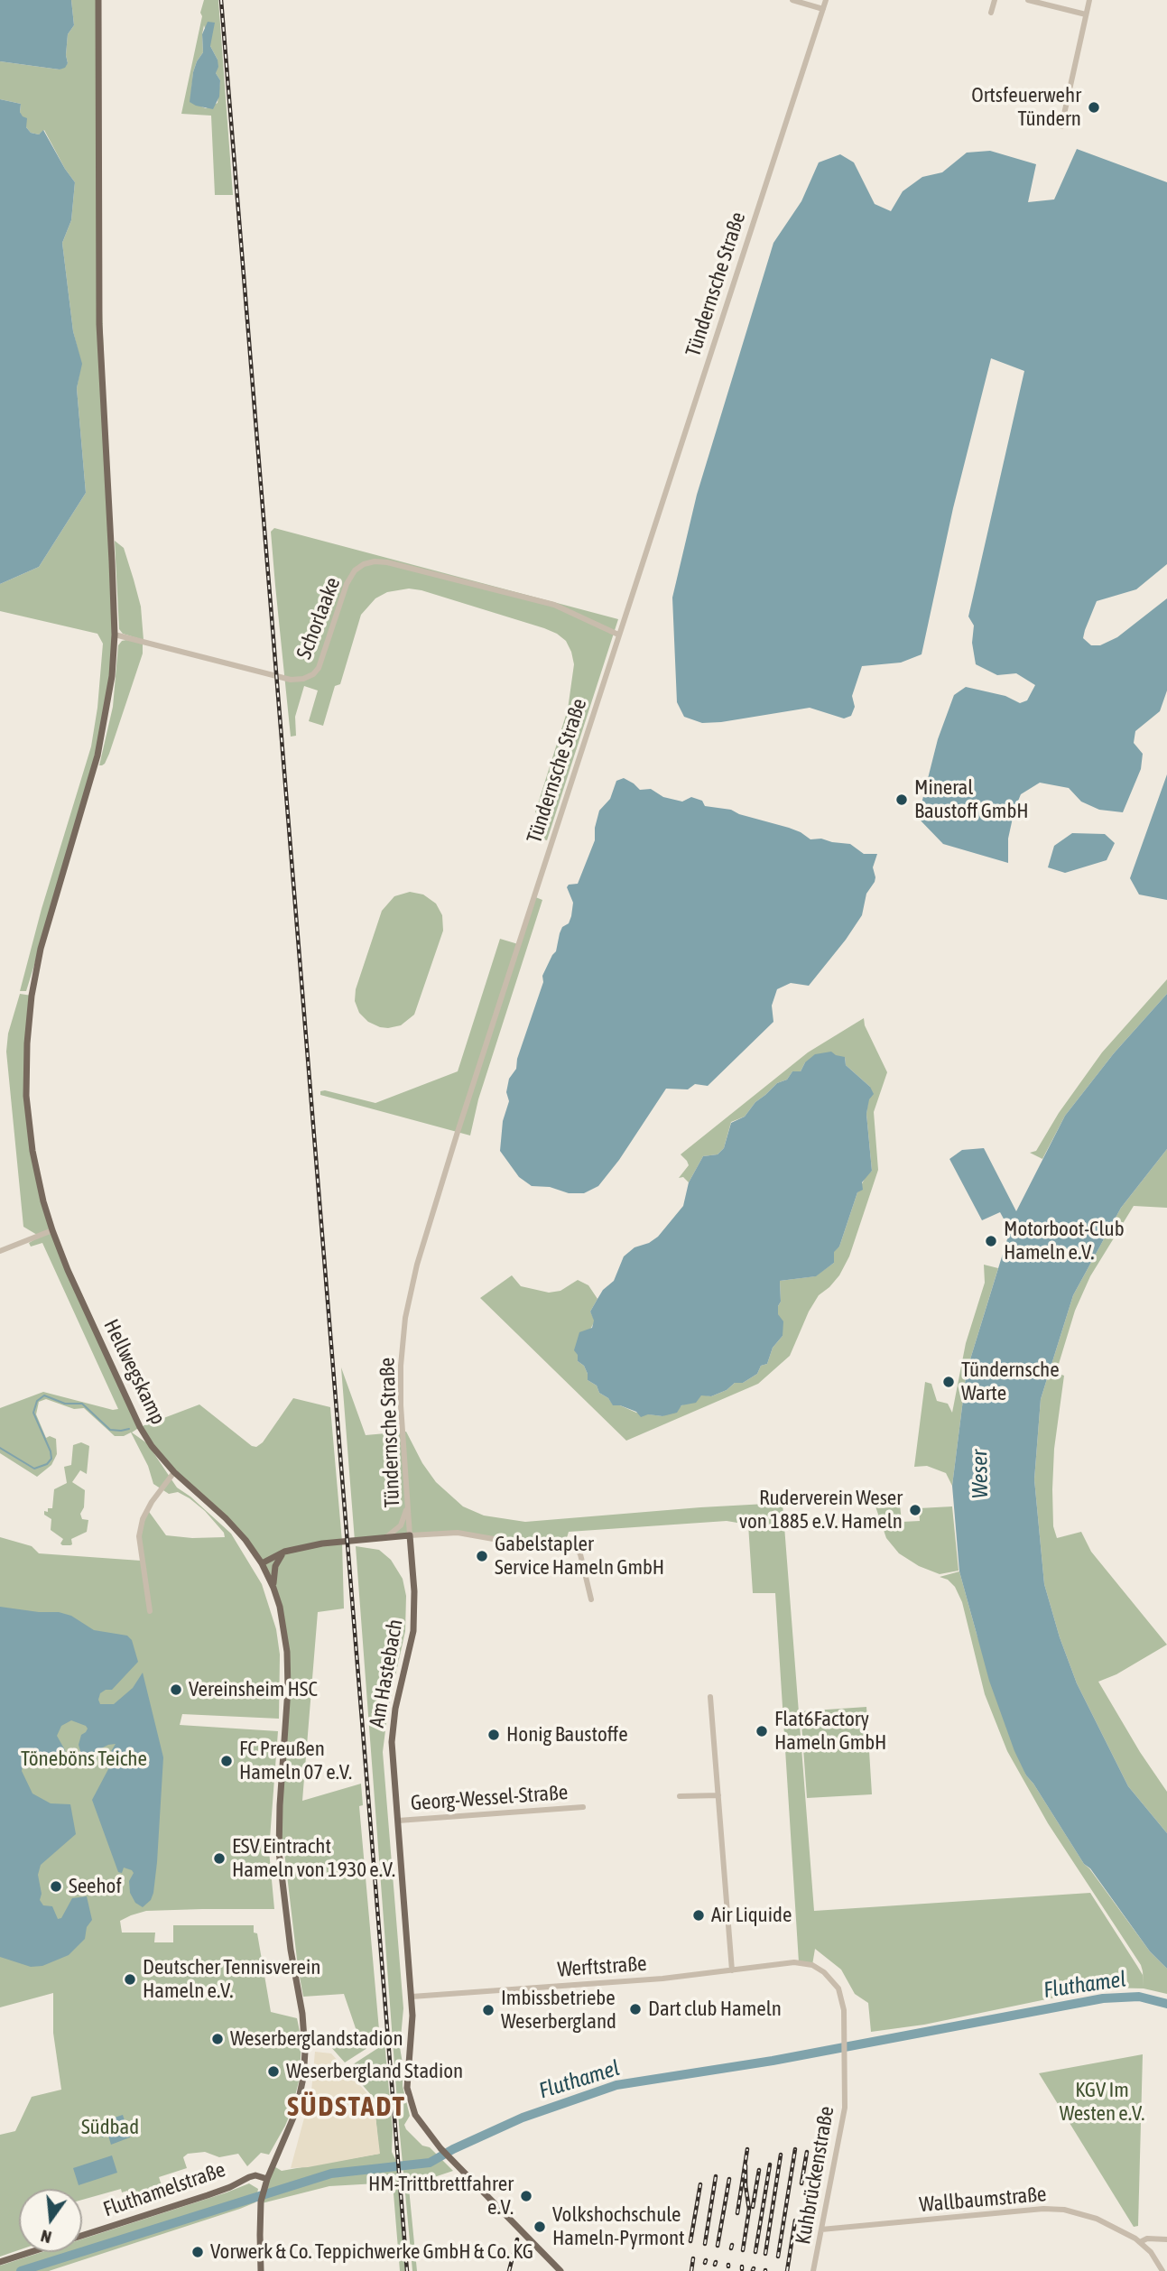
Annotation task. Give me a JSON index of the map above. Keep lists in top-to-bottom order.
{
  "streets": {
    "main road": ["Hellwegskamp", "Am Hastebach", "Fluthamelstraße"],
    "street": [
      "Tündernsche Straße",
      "Schorlaake",
      "Georg-Wessel-Straße",
      "Werftstraße",
      "Kuhbrückenstraße",
      "Wallbaumstraße"
    ]
  },
  "crossings": [
    ["Tündernsche Straße", "Schorlaake"],
    ["Tündernsche Straße", "Am Hastebach"],
    ["Schorlaake", "Hellwegskamp"],
    ["Hellwegskamp", "Fluthamelstraße"],
    ["Am Hastebach", "Georg-Wessel-Straße"],
    ["Am Hastebach", "Werftstraße"],
    ["Werftstraße", "Kuhbrückenstraße"],
    ["Kuhbrückenstraße", "Wallbaumstraße"]
  ],
  "districts": ["SÜDSTADT"],
  "water": ["Weser", "Fluthamel"],
  "parks": ["Töneböns Teiche", "KGV Im Westen e.V.", "Südbad"],
  "places": [
    "Ortsfeuerwehr Tündern",
    "Mineral Baustoff GmbH",
    "Motorboot-Club Hameln e.V.",
    "Tündernsche Warte",
    "Ruderverein Weser von 1885 e.V. Hameln",
    "Gabelstapler Service Hameln GmbH",
    "Vereinsheim HSC",
    "Flat6Factory Hameln GmbH",
    "Honig Baustoffe",
    "FC Preußen Hameln 07 e.V.",
    "ESV Eintracht Hameln von 1930 e.V.",
    "Seehof",
    "Air Liquide",
    "Deutscher Tennisverein Hameln e.V.",
    "Dart club Hameln",
    "Imbissbetriebe Weserbergland",
    "Weserberglandstadion",
    "Weserbergland Stadion",
    "HM-Trittbrettfahrer e.V.",
    "Volkshochschule Hameln-Pyrmont",
    "Vorwerk & Co. Teppichwerke GmbH & Co. KG"
  ],
  "north": "bottom"
}
